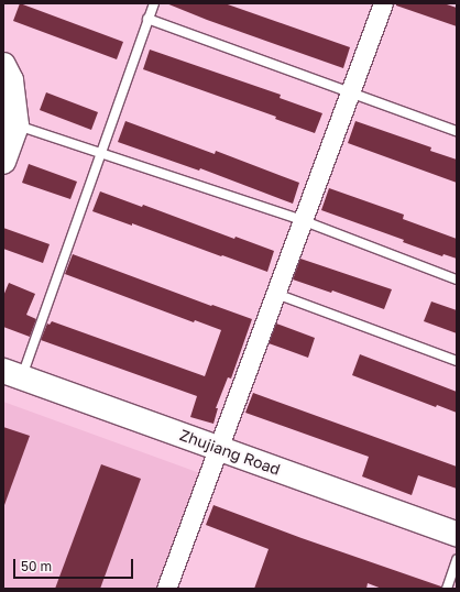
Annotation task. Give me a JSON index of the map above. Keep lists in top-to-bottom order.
{
  "streets": {
    "street": ["Zhujiang Road"]
  },
  "scale_bar": "50 m"
}
